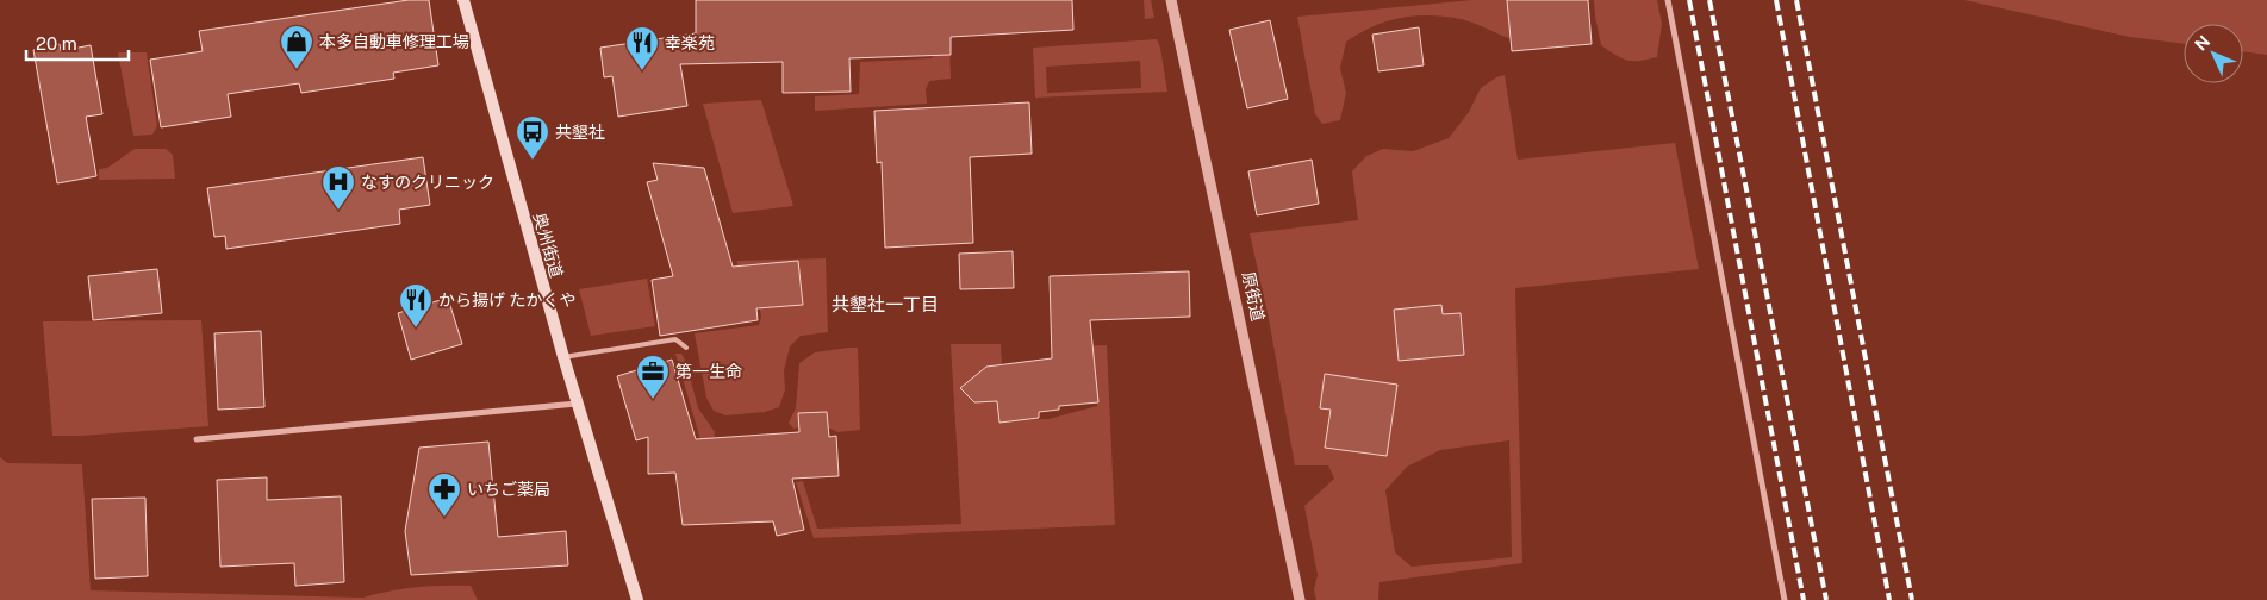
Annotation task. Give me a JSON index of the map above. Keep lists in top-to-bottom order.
{
  "streets": {
    "main road": ["奥州街道"],
    "street": ["原街道"]
  },
  "districts": ["共墾社一丁目"],
  "places": {
    "shop": ["本多自動車修理工場"],
    "restaurant": ["幸楽苑", "から揚げ たかくや"],
    "bus stop": ["共墾社"],
    "hospital": ["なすのクリニック"],
    "office": ["第一生命"],
    "pharmacy": ["いちご薬局"]
  },
  "scale_bar": "20 m",
  "north": "top left"
}
